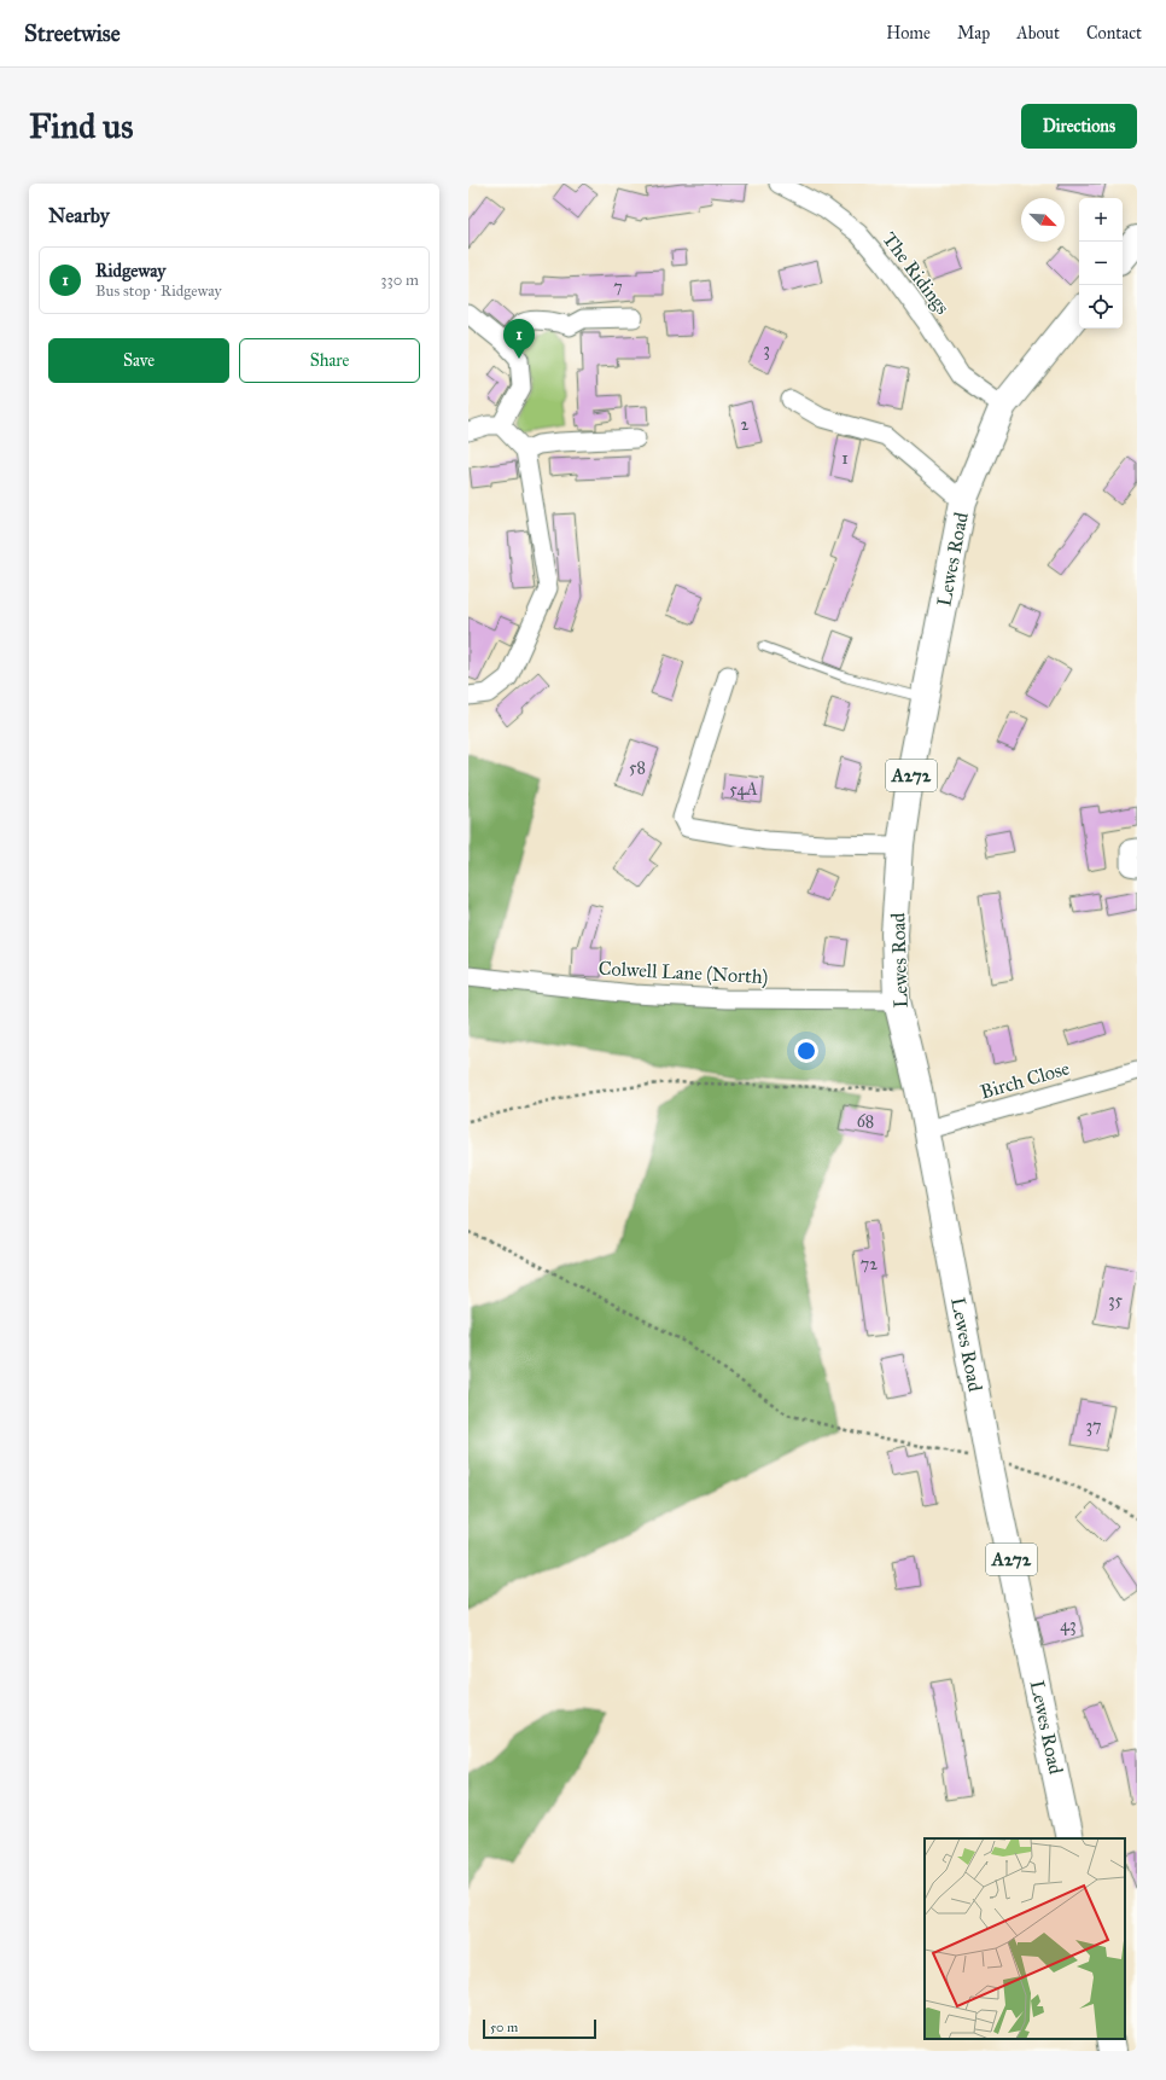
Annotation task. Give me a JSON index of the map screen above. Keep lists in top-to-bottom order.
{
  "streets": {
    "highway": ["Lewes Road", "A272"],
    "street": ["The Ridings", "Colwell Lane (North)", "Birch Close"]
  },
  "crossings": [
    ["The Ridings", "Lewes Road"],
    ["Lewes Road", "Colwell Lane (North)"],
    ["Lewes Road", "Birch Close"]
  ],
  "house_numbers": [
    "7",
    "3",
    "2",
    "1",
    "58",
    "54A",
    "68",
    "72",
    "35",
    "37",
    "43"
  ],
  "scale_bar": "50 m",
  "north": "bottom right",
  "page": {
    "header": "Streetwise",
    "nav": [
      "Home",
      "Map",
      "About",
      "Contact"
    ],
    "buttons": [
      "Directions",
      ["Save", "Share"]
    ],
    "title": "Find us",
    "heading": "Nearby",
    "map_buttons": ["+", "−"],
    "list": [
      {
        "mark": "1",
        "name": "Ridgeway",
        "note": "Bus stop · Ridgeway",
        "value": "330 m"
      }
    ],
    "pins": "1",
    "scale": "50 m"
  }
}
